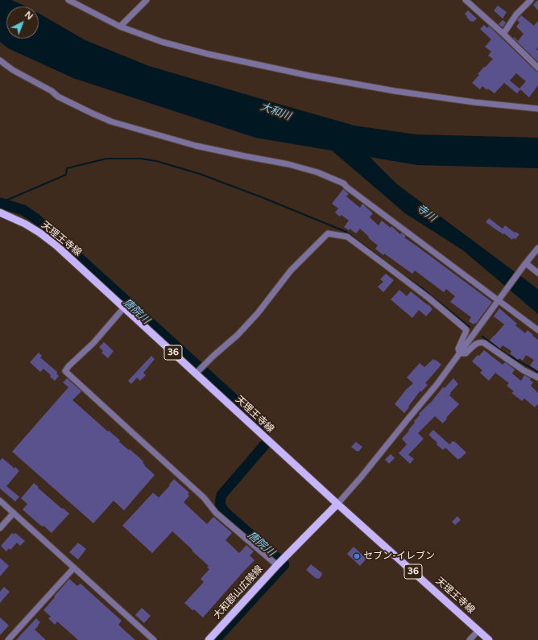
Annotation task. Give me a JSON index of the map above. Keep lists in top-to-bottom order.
{
  "streets": {
    "main road": ["天理王寺線", "36", "大和郡山広陵線"]
  },
  "crossings": [
    ["天理王寺線", "大和郡山広陵線"]
  ],
  "water": ["大和川", "寺川", "唐院川"],
  "places": ["セブン-イレブン"],
  "north": "top right"
}
